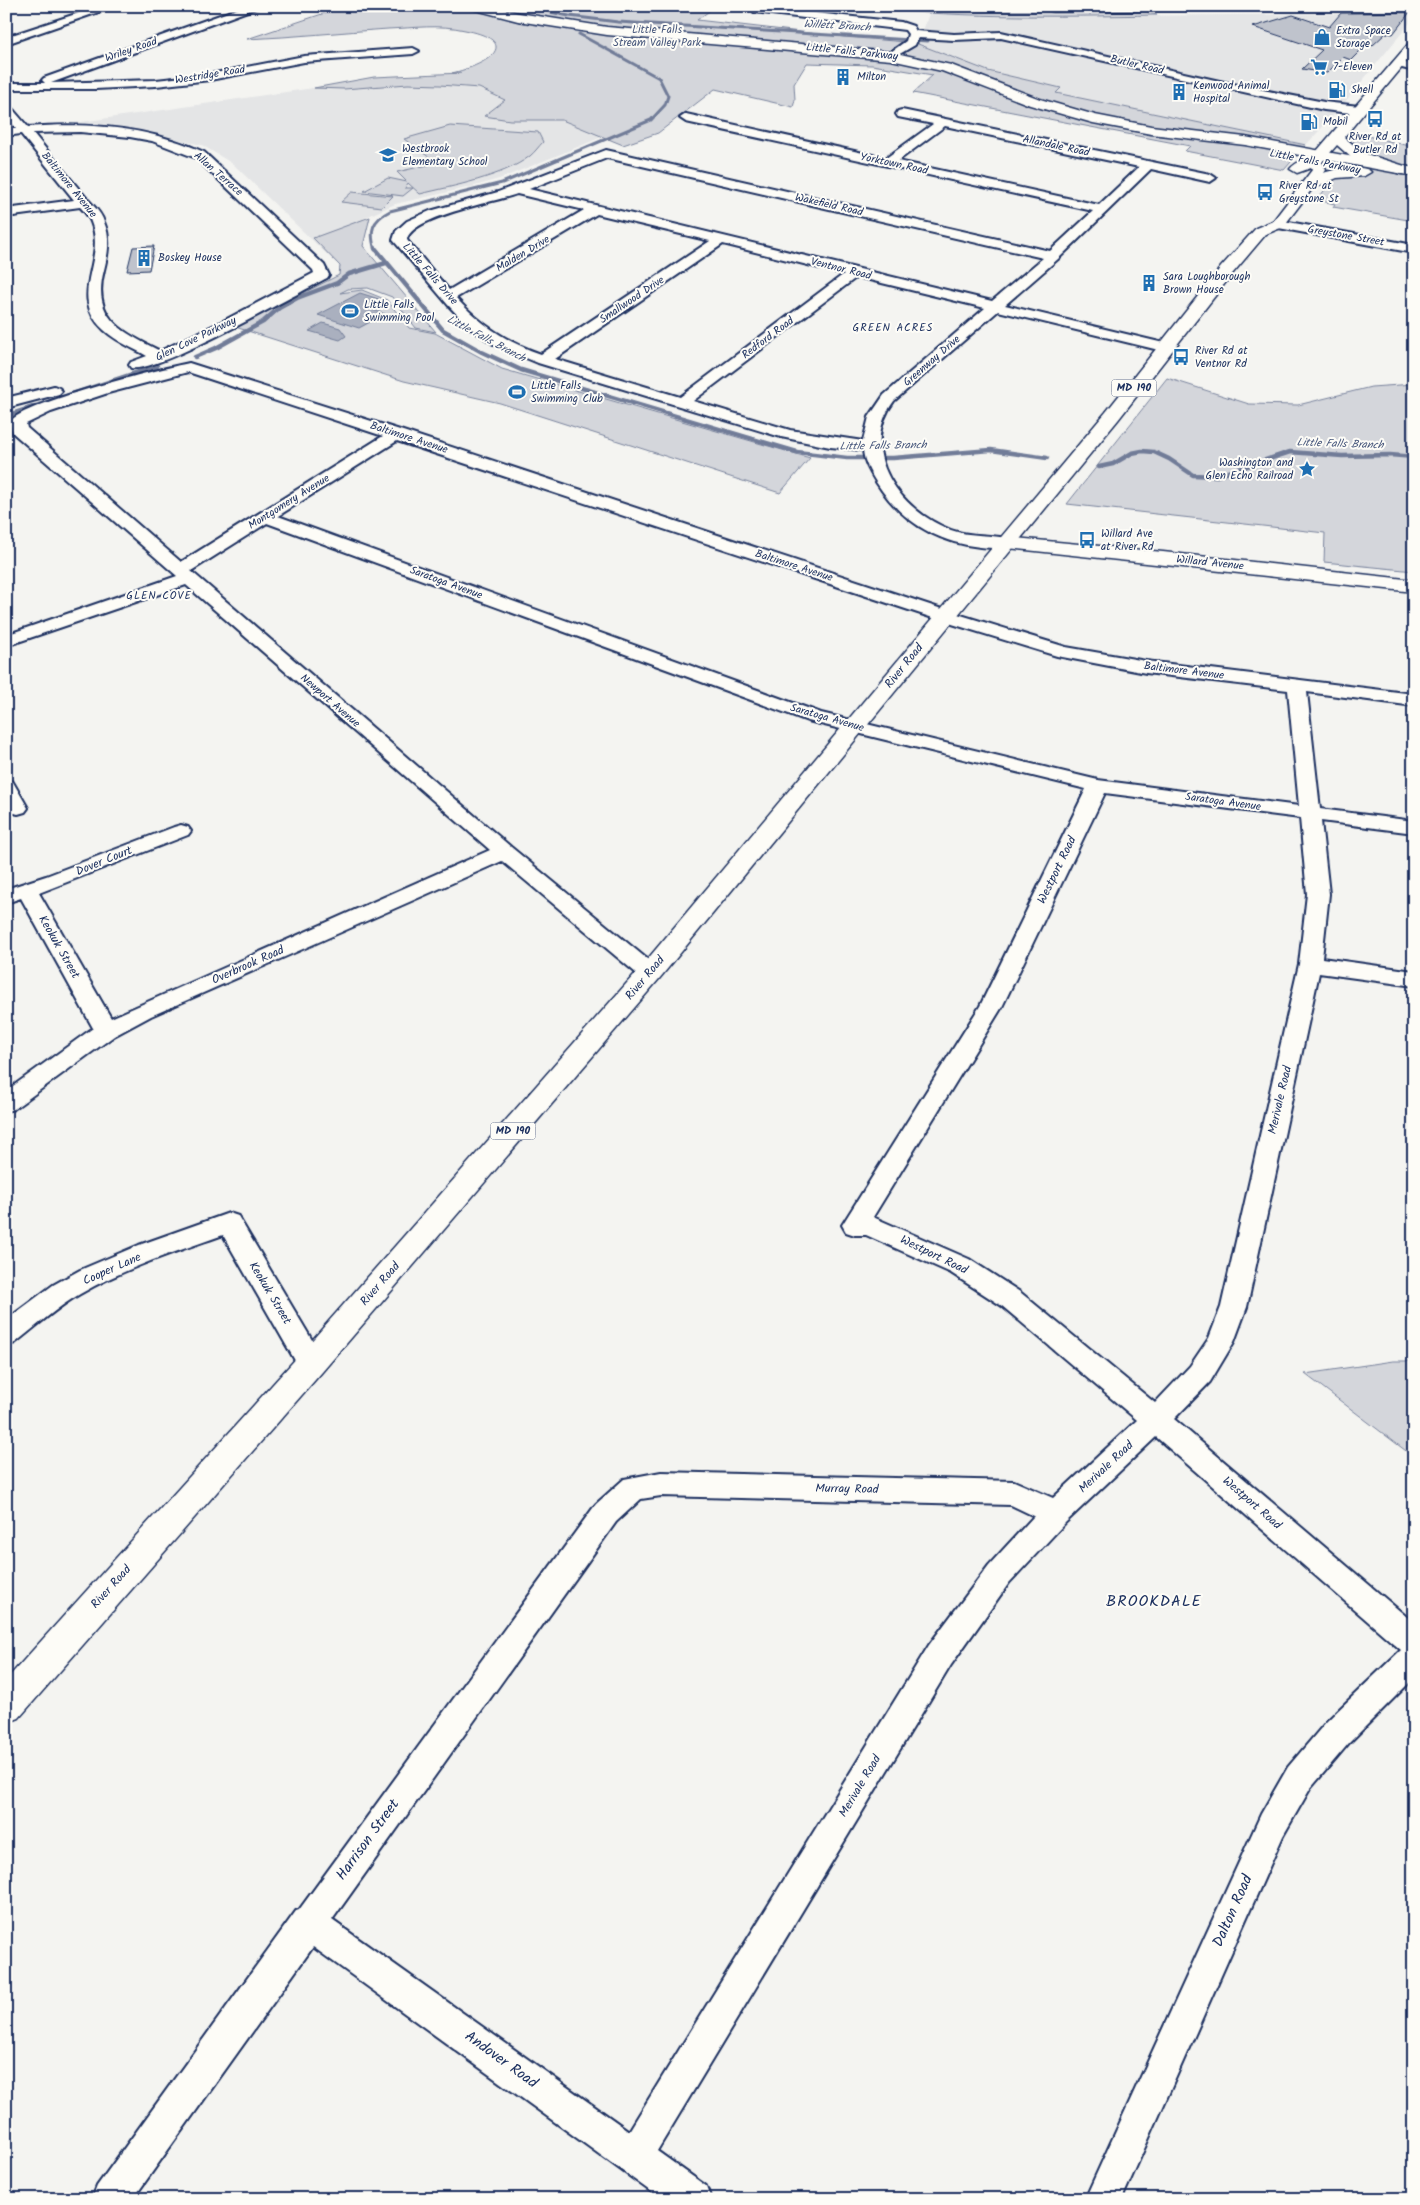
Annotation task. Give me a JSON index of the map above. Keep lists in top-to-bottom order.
{
  "streets": {
    "main road": [
      "Little Falls Parkway",
      "MD 190",
      "Willard Avenue",
      "River Road"
    ],
    "street": [
      "Wriley Road",
      "Butler Road",
      "Westridge Road",
      "Allandale Road",
      "Yorktown Road",
      "Allan Terrace",
      "Baltimore Avenue",
      "Wakefield Road",
      "Greystone Street",
      "Malden Drive",
      "Ventnor Road",
      "Little Falls Drive",
      "Smallwood Drive",
      "Redford Road",
      "Glen Cove Parkway",
      "Greenway Drive",
      "Montgomery Avenue",
      "Saratoga Avenue",
      "Newport Avenue",
      "Dover Court",
      "Westport Road",
      "Keokuk Street",
      "Overbrook Road",
      "Merivale Road",
      "Cooper Lane",
      "Murray Road",
      "Harrison Street",
      "Dalton Road",
      "Andover Road"
    ]
  },
  "crossings": [
    ["Wriley Road", "Westridge Road"],
    ["Little Falls Parkway", "River Road"],
    ["Butler Road", "River Road"],
    ["Allandale Road", "Greenway Drive"],
    ["Yorktown Road", "Greenway Drive"],
    ["Allan Terrace", "Baltimore Avenue"],
    ["Allan Terrace", "Glen Cove Parkway"],
    ["Baltimore Avenue", "Glen Cove Parkway"],
    ["Baltimore Avenue", "Montgomery Avenue"],
    ["Baltimore Avenue", "River Road"],
    ["Baltimore Avenue", "Merivale Road"],
    ["Wakefield Road", "Little Falls Drive"],
    ["Wakefield Road", "Greenway Drive"],
    ["Greystone Street", "River Road"],
    ["Malden Drive", "Ventnor Road"],
    ["Malden Drive", "Little Falls Drive"],
    ["Ventnor Road", "Little Falls Drive"],
    ["Ventnor Road", "Smallwood Drive"],
    ["Ventnor Road", "Redford Road"],
    ["Ventnor Road", "Greenway Drive"],
    ["Ventnor Road", "River Road"],
    ["Little Falls Drive", "Smallwood Drive"],
    ["Little Falls Drive", "Redford Road"],
    ["Little Falls Drive", "Greenway Drive"],
    ["Glen Cove Parkway", "Newport Avenue"],
    ["Montgomery Avenue", "Saratoga Avenue"],
    ["Montgomery Avenue", "Newport Avenue"],
    ["Willard Avenue", "River Road"],
    ["Saratoga Avenue", "River Road"],
    ["Saratoga Avenue", "Westport Road"],
    ["Saratoga Avenue", "Merivale Road"],
    ["River Road", "Newport Avenue"],
    ["River Road", "Keokuk Street"],
    ["Newport Avenue", "Overbrook Road"],
    ["Dover Court", "Keokuk Street"],
    ["Westport Road", "Merivale Road"],
    ["Keokuk Street", "Overbrook Road"],
    ["Keokuk Street", "Cooper Lane"],
    ["Merivale Road", "Murray Road"],
    ["Merivale Road", "Andover Road"],
    ["Murray Road", "Harrison Street"],
    ["Harrison Street", "Andover Road"]
  ],
  "districts": ["GREEN ACRES", "GLEN COVE", "BROOKDALE"],
  "water": ["Willett Branch", "Little Falls Branch"],
  "parks": ["Little Falls Stream Valley Park"],
  "places": {
    "shop": ["Extra Space Storage"],
    "supermarket": ["7-Eleven"],
    "building": [
      "Milton",
      "Kenwood Animal Hospital",
      "Boskey House",
      "Sara Loughborough Brown House"
    ],
    "fuel station": ["Shell", "Mobil"],
    "bus stop": [
      "River Rd at Butler Rd",
      "River Rd at Greystone St",
      "River Rd at Ventnor Rd",
      "Willard Ave at River Rd"
    ],
    "school or university": ["Westbrook Elementary School"],
    "sports": ["Little Falls Swimming Pool", "Little Falls Swimming Club"],
    "place": ["Washington and Glen Echo Railroad"]
  }
}
